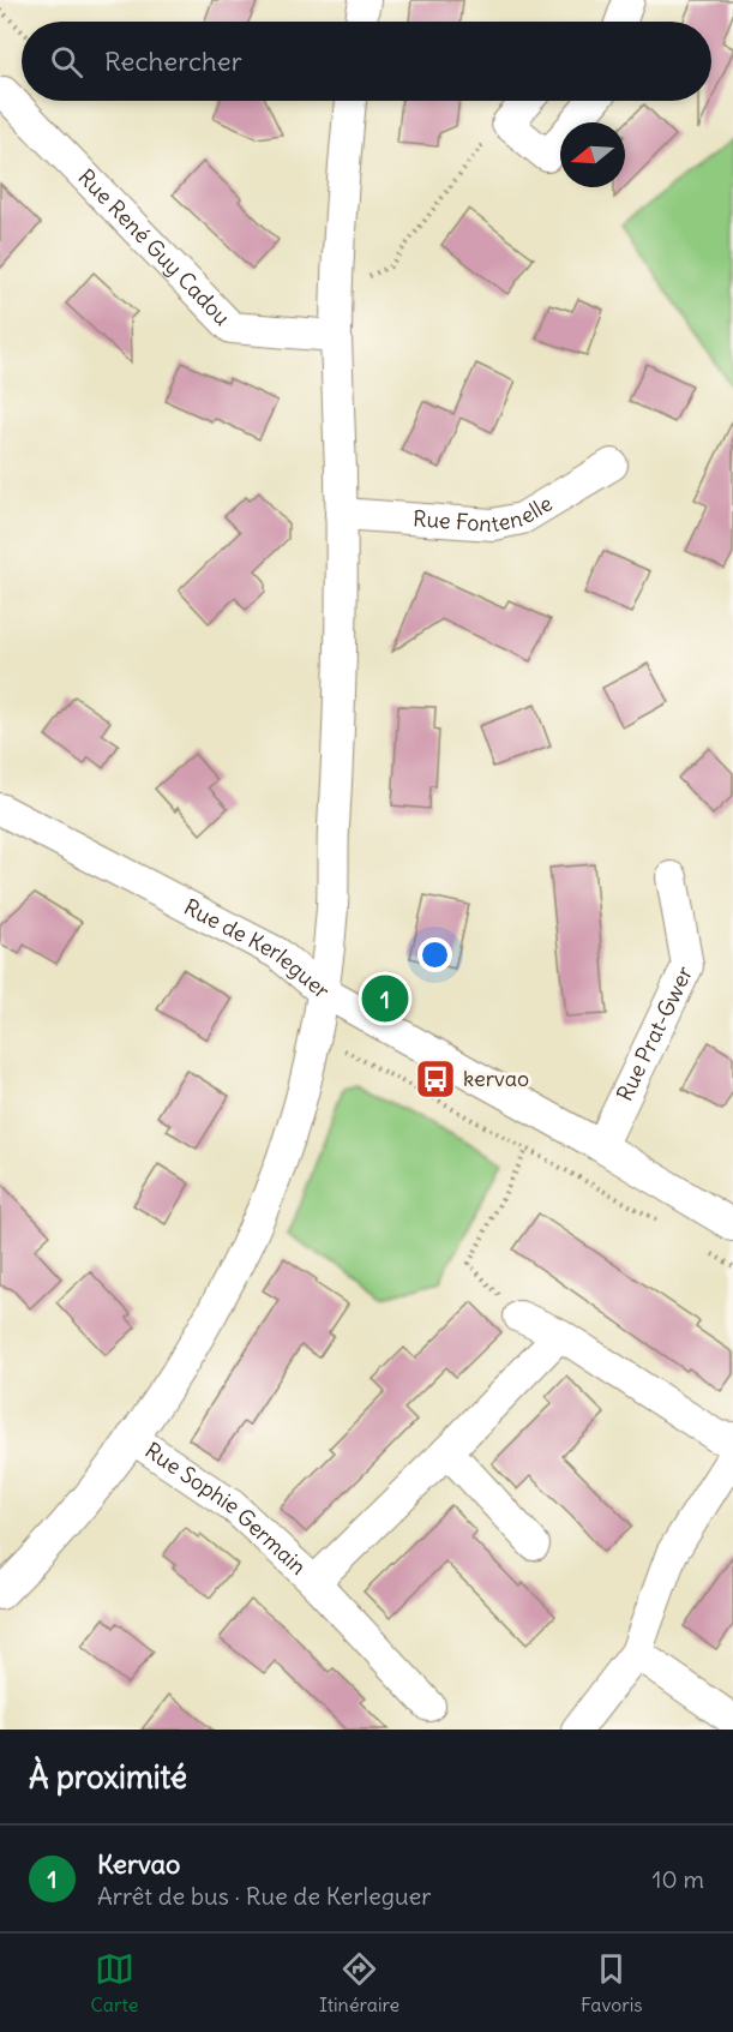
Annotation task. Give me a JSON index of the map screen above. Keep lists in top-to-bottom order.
{
  "streets": {
    "street": [
      "Rue René Guy Cadou",
      "Rue Fontenelle",
      "Rue de Kerleguer",
      "Rue Prat-Gwer",
      "Rue Sophie Germain"
    ]
  },
  "crossings": [
    ["Rue de Kerleguer", "Rue Prat-Gwer"]
  ],
  "places": {
    "bus stop": ["kervao"]
  },
  "north": "left",
  "page": {
    "search": "Rechercher",
    "pins": "1",
    "heading": "À proximité",
    "list": [
      {
        "mark": "1",
        "name": "Kervao",
        "note": "Arrêt de bus · Rue de Kerleguer",
        "value": "10 m"
      }
    ],
    "nav": ["Carte", "Itinéraire", "Favoris"]
  }
}
